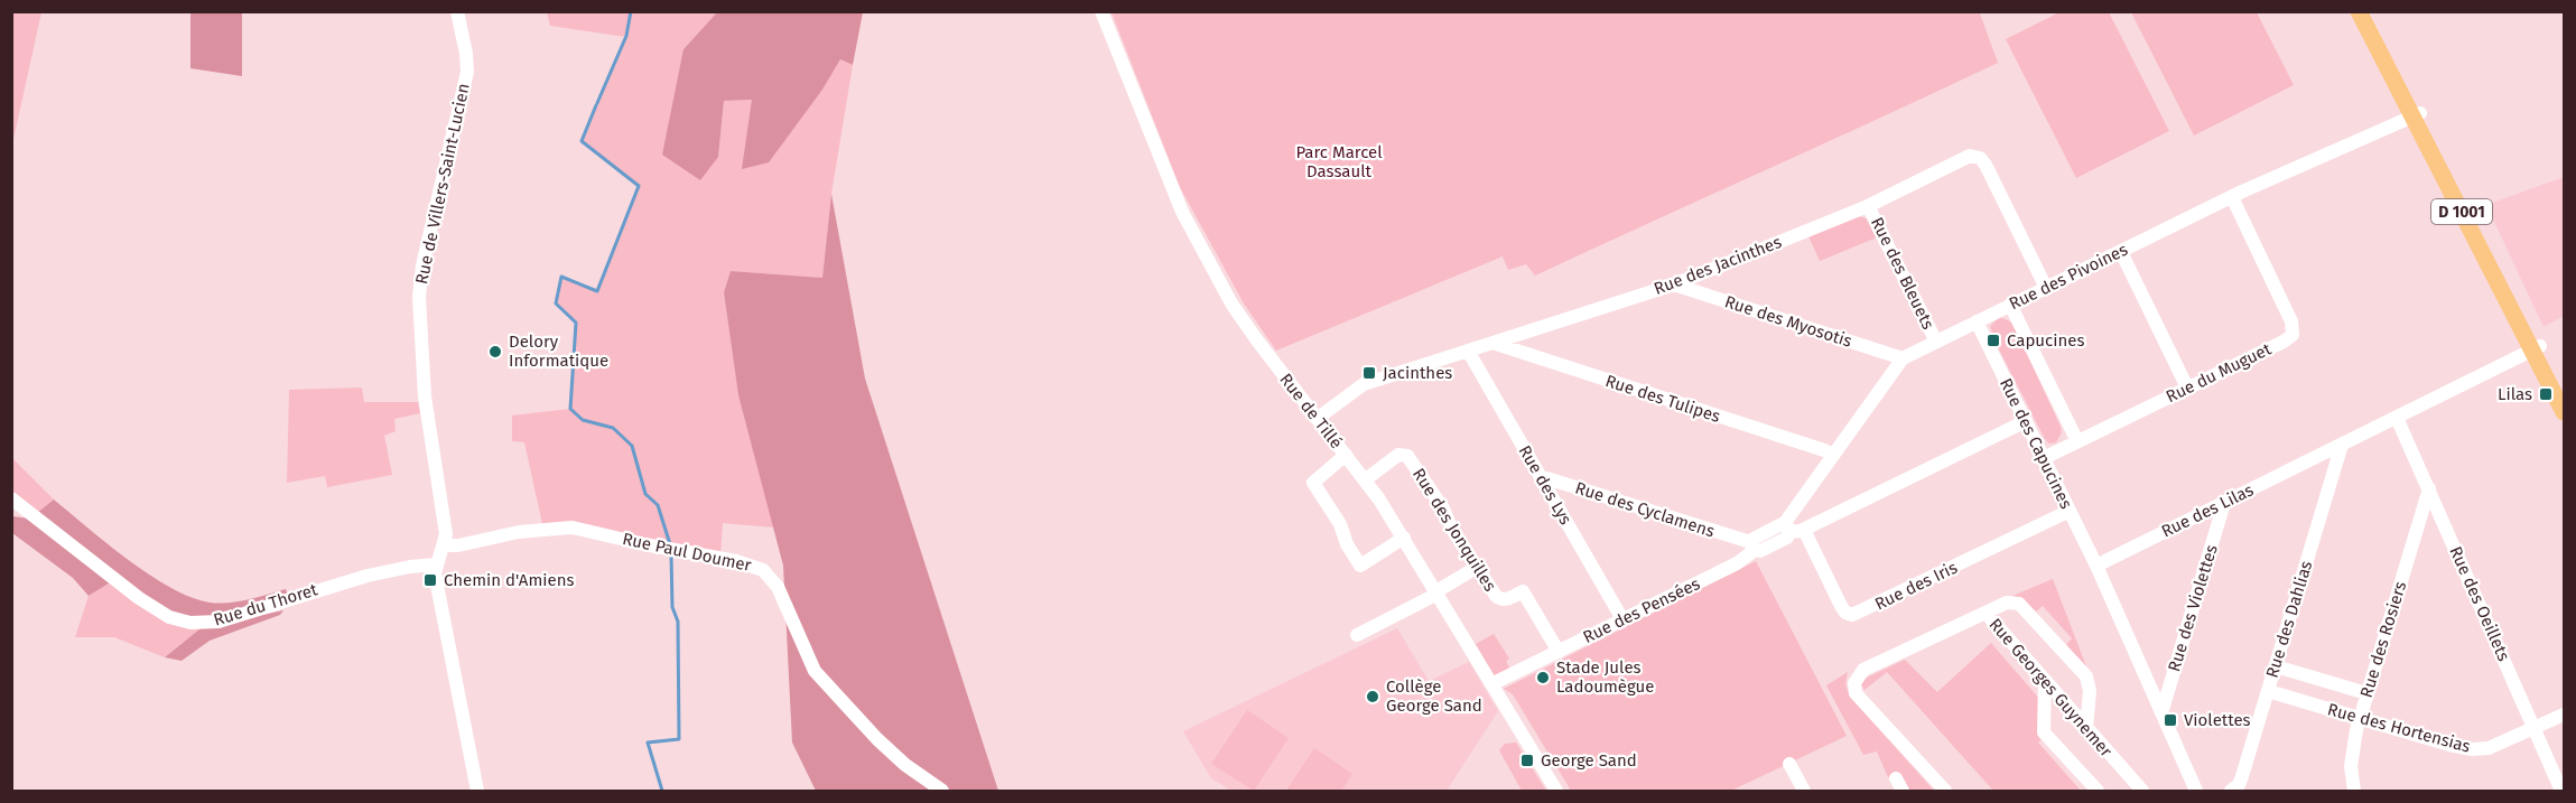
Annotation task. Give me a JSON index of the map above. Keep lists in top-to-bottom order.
{
  "streets": {
    "main road": ["D 1001"],
    "street": [
      "Rue de Villers-Saint-Lucien",
      "Rue des Jacinthes",
      "Rue des Bleuets",
      "Rue des Pivoines",
      "Rue des Myosotis",
      "Rue du Muguet",
      "Rue des Tulipes",
      "Rue de Tillé",
      "Rue des Capucines",
      "Rue des Lys",
      "Rue des Cyclamens",
      "Rue des Lilas",
      "Rue des Jonquilles",
      "Rue Paul Doumer",
      "Rue des Iris",
      "Rue des Oeillets",
      "Rue du Thoret",
      "Rue des Violettes",
      "Rue des Pensées",
      "Rue des Dahlias",
      "Rue des Rosiers",
      "Rue Georges Guynemer",
      "Rue des Hortensias"
    ]
  },
  "crossings": [
    ["Rue de Villers-Saint-Lucien", "Rue Paul Doumer"],
    ["Rue de Villers-Saint-Lucien", "Rue du Thoret"],
    ["D 1001", "Rue des Pivoines"],
    ["D 1001", "Rue des Lilas"],
    ["Rue des Jacinthes", "Rue des Bleuets"],
    ["Rue des Jacinthes", "Rue des Pivoines"],
    ["Rue des Jacinthes", "Rue des Myosotis"],
    ["Rue des Jacinthes", "Rue des Tulipes"],
    ["Rue des Jacinthes", "Rue de Tillé"],
    ["Rue des Jacinthes", "Rue des Lys"],
    ["Rue des Bleuets", "Rue des Pivoines"],
    ["Rue des Pivoines", "Rue des Myosotis"],
    ["Rue des Pivoines", "Rue du Muguet"],
    ["Rue des Pivoines", "Rue des Tulipes"],
    ["Rue des Pivoines", "Rue des Capucines"],
    ["Rue des Pivoines", "Rue des Pensées"],
    ["Rue du Muguet", "Rue des Capucines"],
    ["Rue de Tillé", "Rue des Jonquilles"],
    ["Rue de Tillé", "Rue des Pensées"],
    ["Rue des Capucines", "Rue des Lilas"],
    ["Rue des Capucines", "Rue des Iris"],
    ["Rue des Capucines", "Rue des Pensées"],
    ["Rue des Lys", "Rue des Cyclamens"],
    ["Rue des Lys", "Rue des Pensées"],
    ["Rue des Cyclamens", "Rue des Pensées"],
    ["Rue des Lilas", "Rue des Oeillets"],
    ["Rue des Lilas", "Rue des Violettes"],
    ["Rue des Lilas", "Rue des Dahlias"],
    ["Rue des Jonquilles", "Rue des Pensées"],
    ["Rue des Iris", "Rue des Pensées"],
    ["Rue des Oeillets", "Rue des Rosiers"],
    ["Rue des Oeillets", "Rue des Hortensias"],
    ["Rue des Dahlias", "Rue des Hortensias"],
    ["Rue des Rosiers", "Rue des Hortensias"]
  ],
  "parks": ["Parc Marcel Dassault"],
  "places": {
    "transit": [
      "Capucines",
      "Jacinthes",
      "Lilas",
      "Chemin d'Amiens",
      "Violettes",
      "George Sand"
    ],
    "other": ["Delory Informatique", "Stade Jules Ladoumègue", "Collège George Sand"]
  }
}
